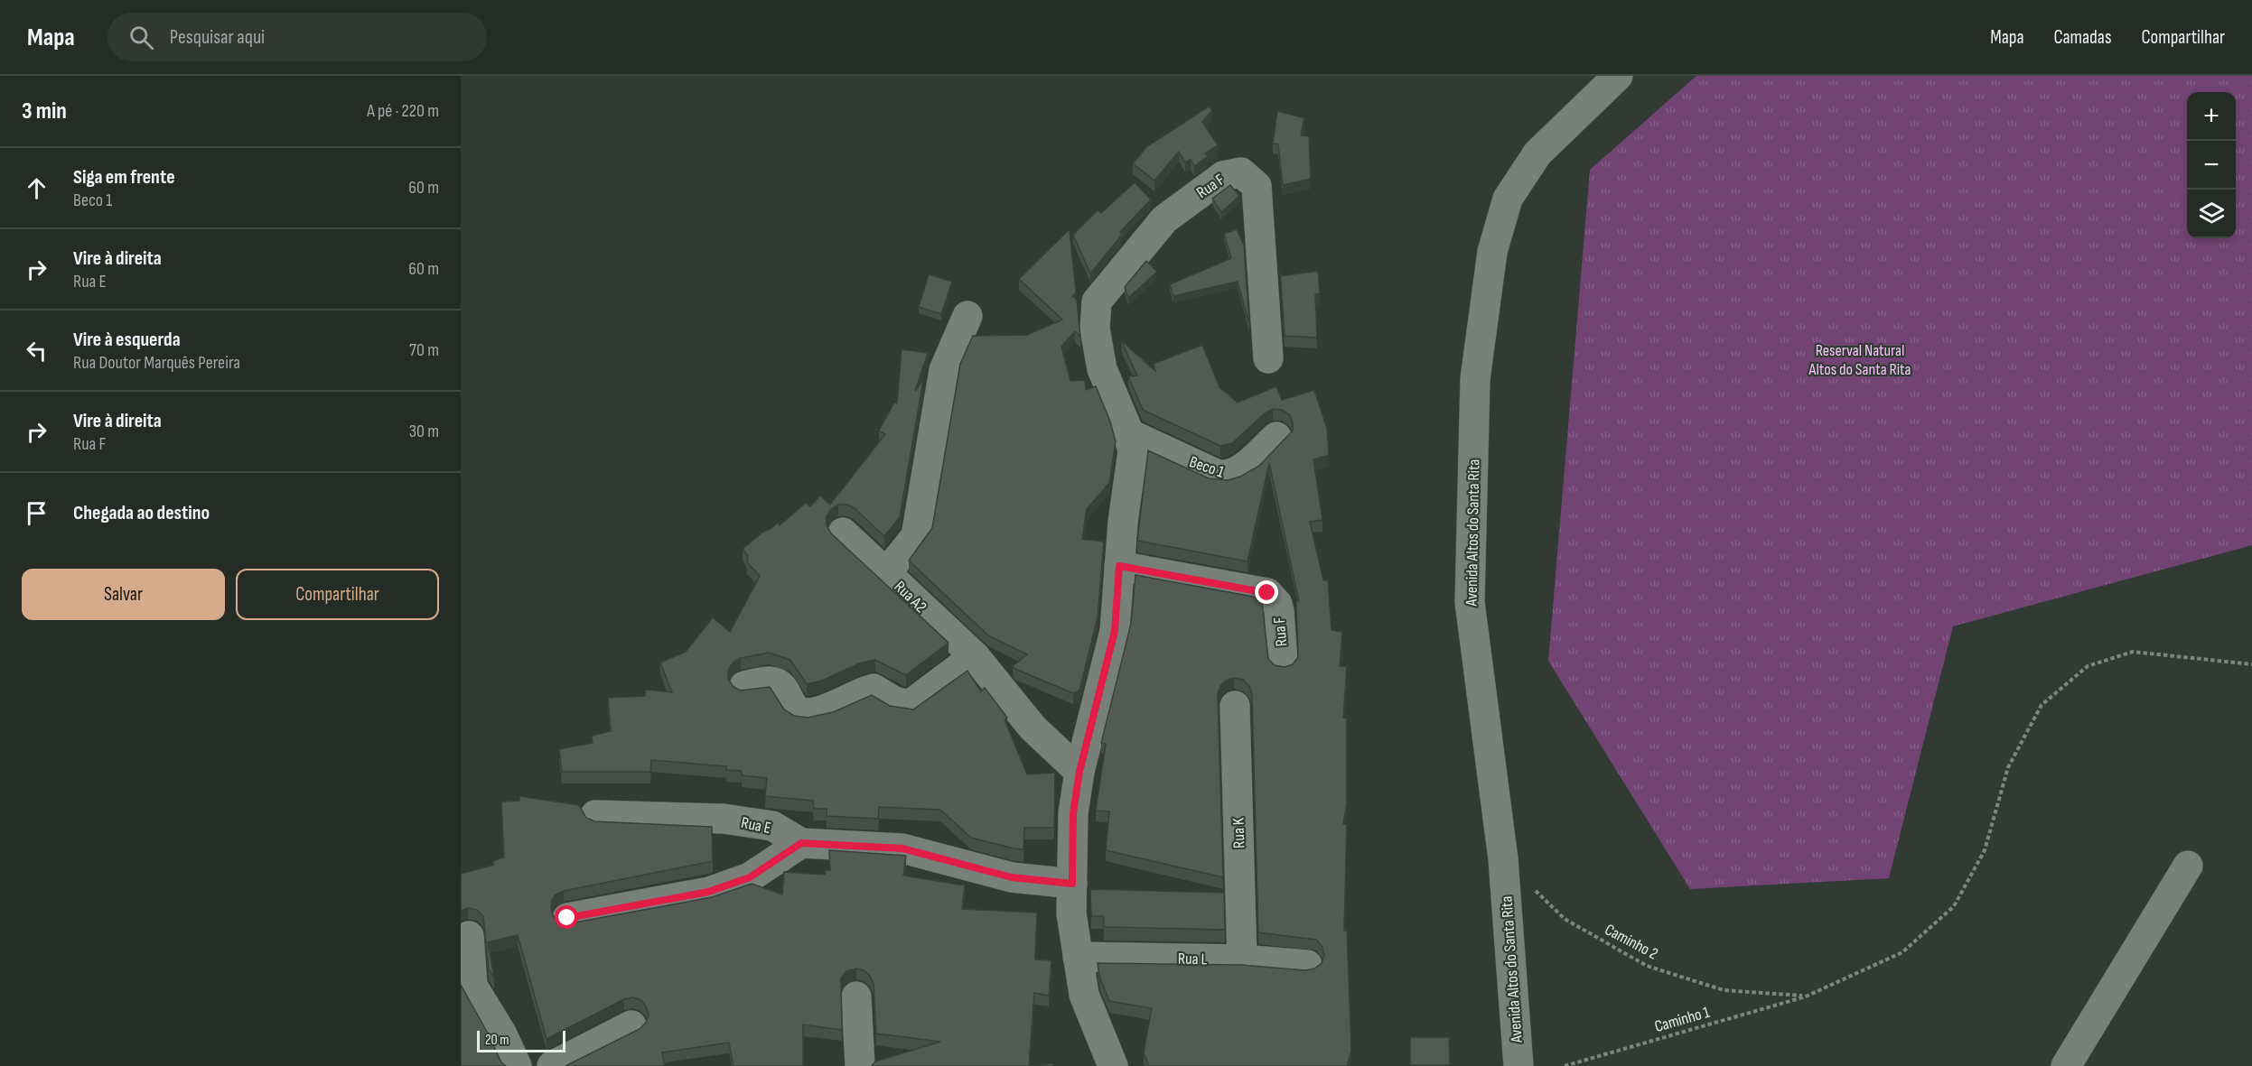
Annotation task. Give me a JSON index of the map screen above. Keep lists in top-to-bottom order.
{
  "streets": {
    "street": [
      "Rua F",
      "Beco 1",
      "Avenida Altos do Santa Rita",
      "Rua A2",
      "Rua E",
      "Rua K",
      "Rua L"
    ],
    "path": ["Caminho 2", "Caminho 1"]
  },
  "crossings": [
    ["Rua F", "Beco 1"],
    ["Avenida Altos do Santa Rita", "Caminho 2"],
    ["Rua K", "Rua L"],
    ["Caminho 2", "Caminho 1"]
  ],
  "parks": ["Reserval Natural Altos do Santa Rita"],
  "scale_bar": "20 m",
  "page": {
    "header": "Mapa",
    "search": "Pesquisar aqui",
    "nav": ["Mapa", "Camadas", "Compartilhar"],
    "heading": ["3 min", "A pé · 220 m"],
    "map_buttons": ["+", "−"],
    "list": [
      ["Siga em frente", "Beco 1", "60 m"],
      ["Vire à direita", "Rua E", "60 m"],
      ["Vire à esquerda", "Rua Doutor Marquês Pereira", "70 m"],
      ["Vire à direita", "Rua F", "30 m"],
      "Chegada ao destino"
    ],
    "buttons": ["Salvar", "Compartilhar"],
    "scale": "20 m"
  }
}
